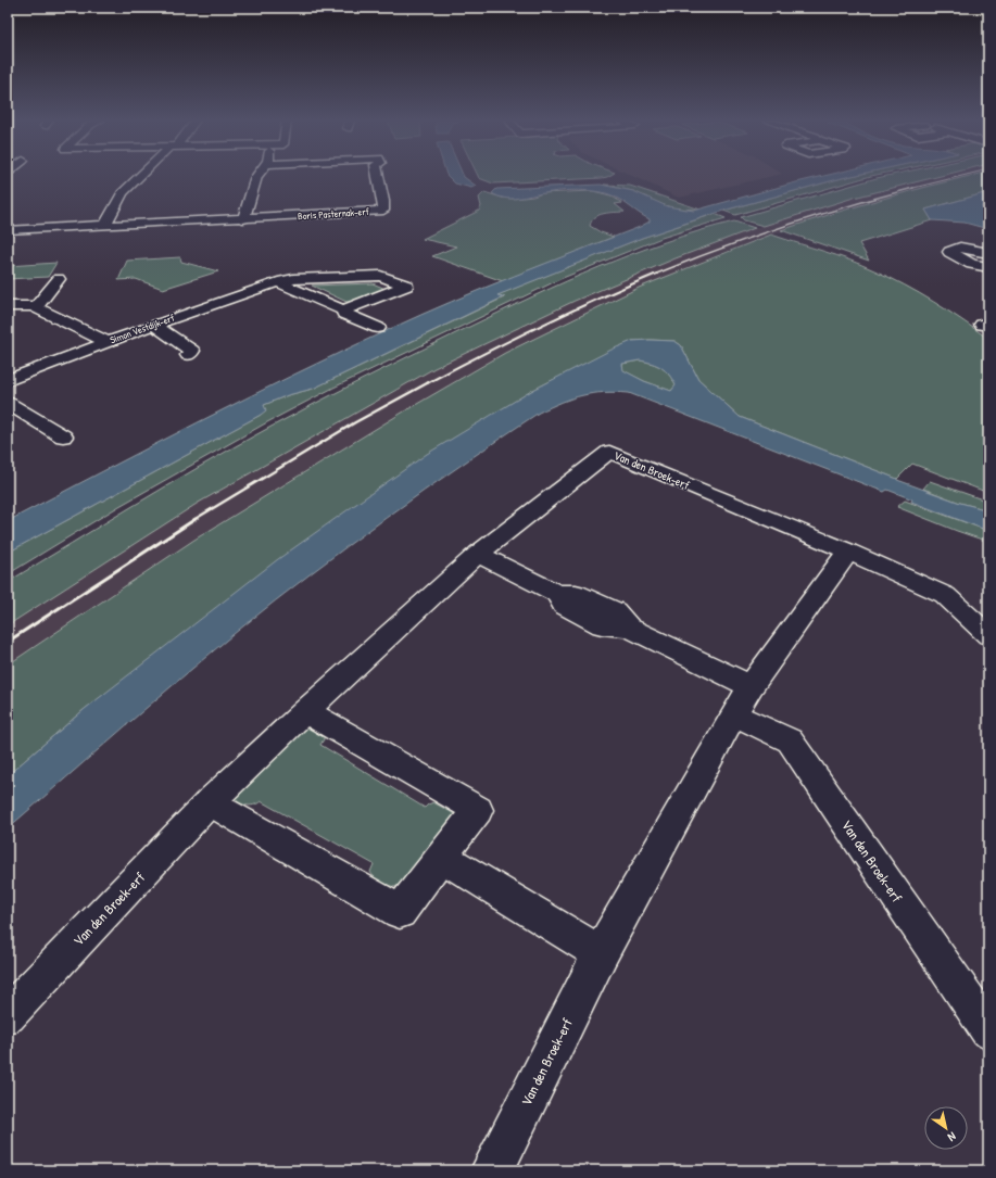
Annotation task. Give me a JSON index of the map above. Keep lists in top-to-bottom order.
{
  "streets": {
    "street": ["Boris Pasternak-erf", "Simon Vestdijk-erf", "Van den Broek-erf"]
  },
  "north": "bottom right"
}
